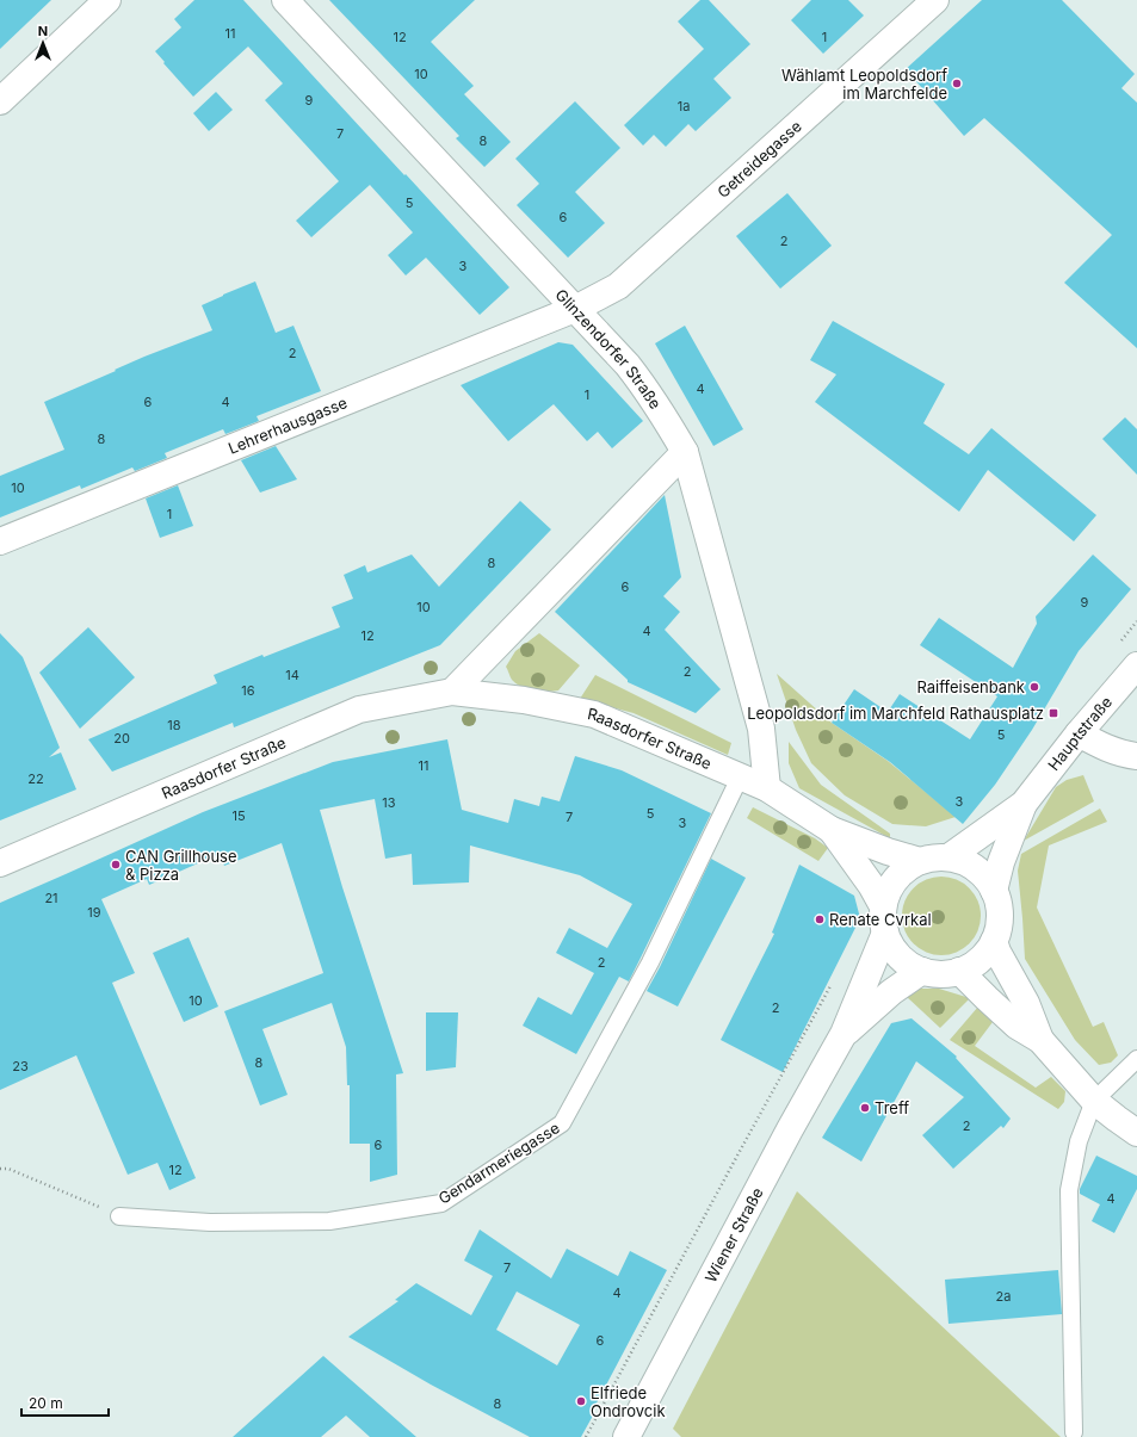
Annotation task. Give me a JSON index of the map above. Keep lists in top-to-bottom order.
{
  "streets": {
    "main road": [
      "Getreidegasse",
      "Glinzendorfer Straße",
      "Lehrerhausgasse",
      "Hauptstraße",
      "Raasdorfer Straße",
      "Wiener Straße"
    ],
    "lane": ["Gendarmeriegasse"]
  },
  "crossings": [
    ["Getreidegasse", "Glinzendorfer Straße"],
    ["Getreidegasse", "Lehrerhausgasse"],
    ["Glinzendorfer Straße", "Lehrerhausgasse"],
    ["Glinzendorfer Straße", "Raasdorfer Straße"],
    ["Hauptstraße", "Raasdorfer Straße"],
    ["Hauptstraße", "Wiener Straße"],
    ["Raasdorfer Straße", "Gendarmeriegasse"],
    ["Raasdorfer Straße", "Wiener Straße"]
  ],
  "places": {
    "other": [
      "Wählamt Leopoldsdorf im Marchfelde",
      "Raiffeisenbank",
      "CAN Grillhouse & Pizza",
      "Renate Cvrkal",
      "Treff",
      "Elfriede Ondrovcik"
    ],
    "transit": ["Leopoldsdorf im Marchfeld Rathausplatz"]
  },
  "house_numbers": [
    "11",
    "12",
    "1",
    "10",
    "9",
    "1a",
    "7",
    "8",
    "5",
    "6",
    "2",
    "3",
    "2",
    "4",
    "1",
    "6",
    "4",
    "8",
    "10",
    "1",
    "8",
    "6",
    "9",
    "10",
    "4",
    "12",
    "2",
    "14",
    "16",
    "18",
    "5",
    "20",
    "11",
    "22",
    "3",
    "13",
    "5",
    "15",
    "7",
    "3",
    "21",
    "19",
    "2",
    "10",
    "2",
    "8",
    "23",
    "2",
    "6",
    "12",
    "4",
    "7",
    "4",
    "2a",
    "6",
    "8"
  ],
  "scale_bar": "20 m",
  "north": "top"
}
